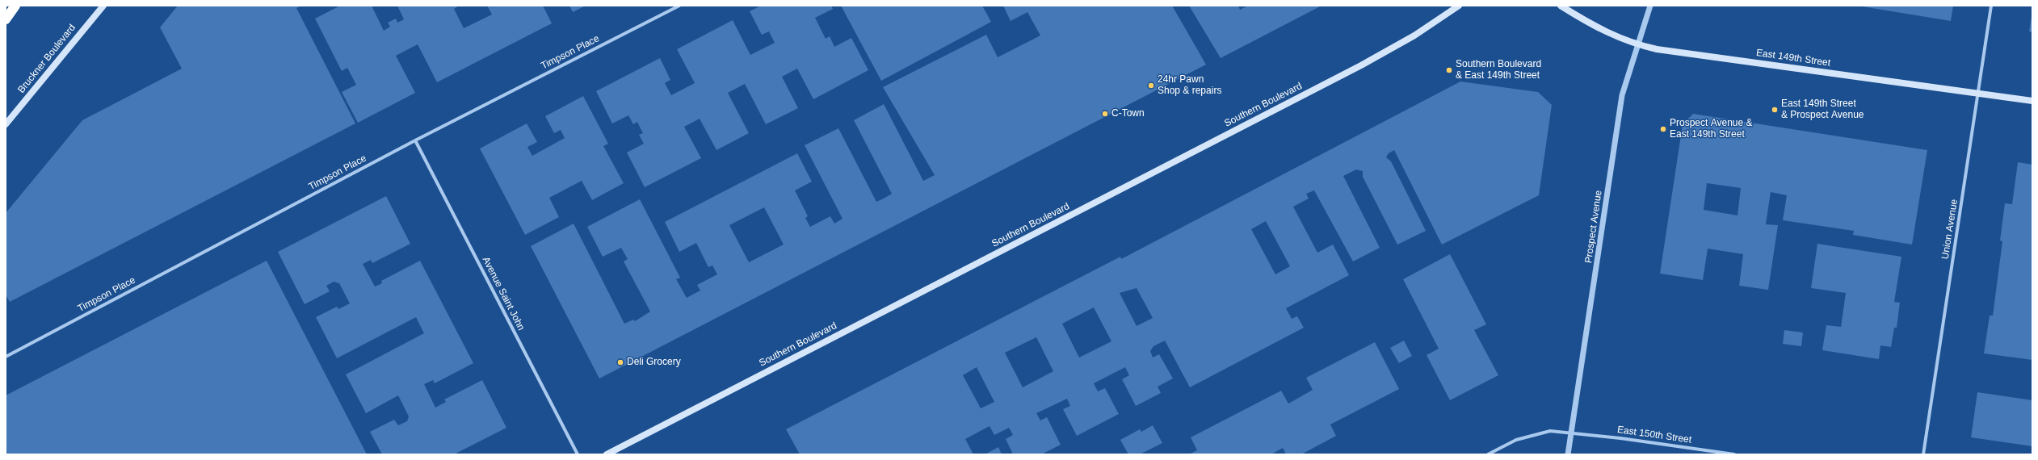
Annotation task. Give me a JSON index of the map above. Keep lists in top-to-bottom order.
{
  "streets": {
    "main road": ["East 149th Street", "Bruckner Boulevard", "Southern Boulevard"],
    "street": [
      "Timpson Place",
      "Prospect Avenue",
      "Union Avenue",
      "Avenue Saint John",
      "East 150th Street"
    ]
  },
  "crossings": [
    ["Timpson Place", "Avenue Saint John"],
    ["East 149th Street", "Prospect Avenue"],
    ["East 149th Street", "Union Avenue"],
    ["Prospect Avenue", "East 150th Street"]
  ],
  "places": [
    "Southern Boulevard & East 149th Street",
    "24hr Pawn Shop & repairs",
    "East 149th Street & Prospect Avenue",
    "C-Town",
    "Prospect Avenue & East 149th Street",
    "Deli Grocery"
  ]
}
